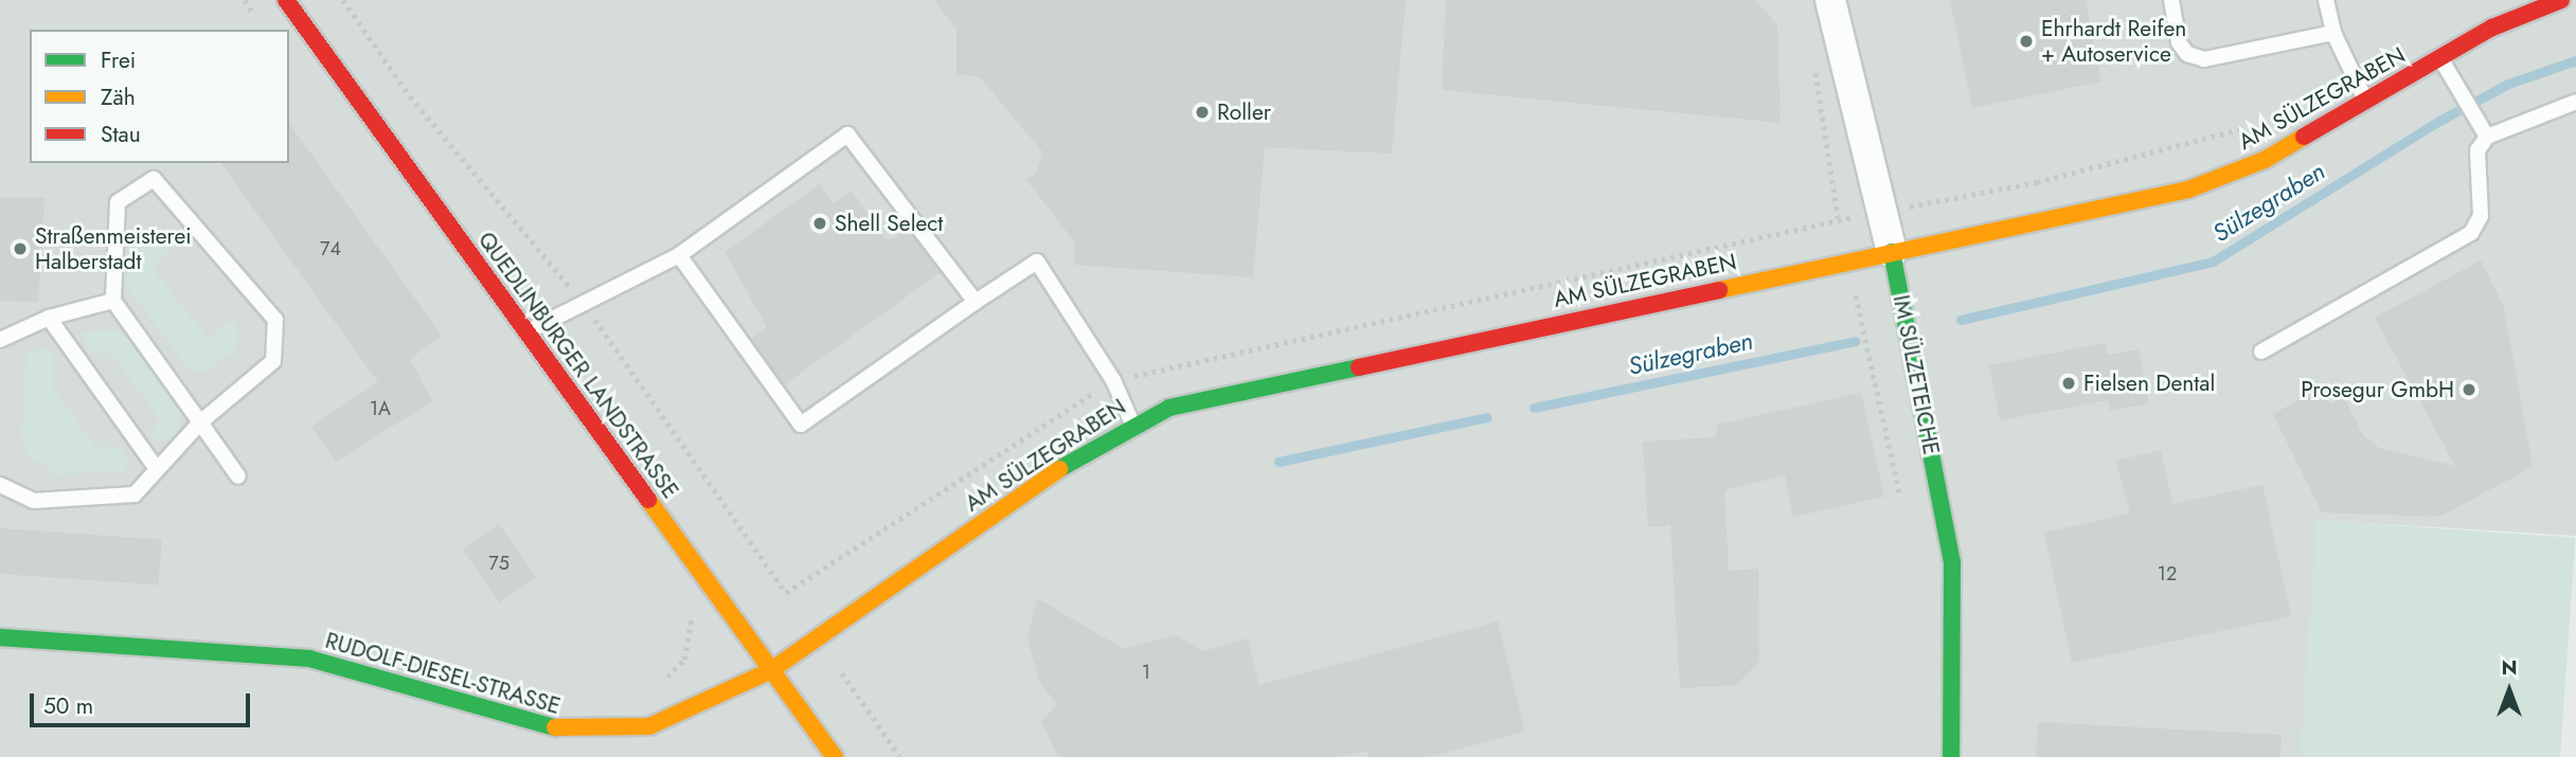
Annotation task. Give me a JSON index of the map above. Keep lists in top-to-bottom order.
{
  "streets": {
    "street": [
      "AM SÜLZEGRABEN",
      "QUEDLINBURGER LANDSTRASSE",
      "IM SÜLZETEICHE",
      "RUDOLF-DIESEL-STRASSE"
    ]
  },
  "crossings": [
    ["AM SÜLZEGRABEN", "QUEDLINBURGER LANDSTRASSE"],
    ["AM SÜLZEGRABEN", "IM SÜLZETEICHE"],
    ["AM SÜLZEGRABEN", "RUDOLF-DIESEL-STRASSE"],
    ["QUEDLINBURGER LANDSTRASSE", "RUDOLF-DIESEL-STRASSE"]
  ],
  "water": ["Sülzegraben"],
  "places": [
    "Ehrhardt Reifen + Autoservice",
    "Roller",
    "Shell Select",
    "Straßenmeisterei Halberstadt",
    "Fielsen Dental",
    "Prosegur GmbH"
  ],
  "house_numbers": [
    "74",
    "1A",
    "75",
    "12",
    "1"
  ],
  "legend": ["Frei", "Zäh", "Stau"],
  "scale_bar": "50 m",
  "north": "top"
}
